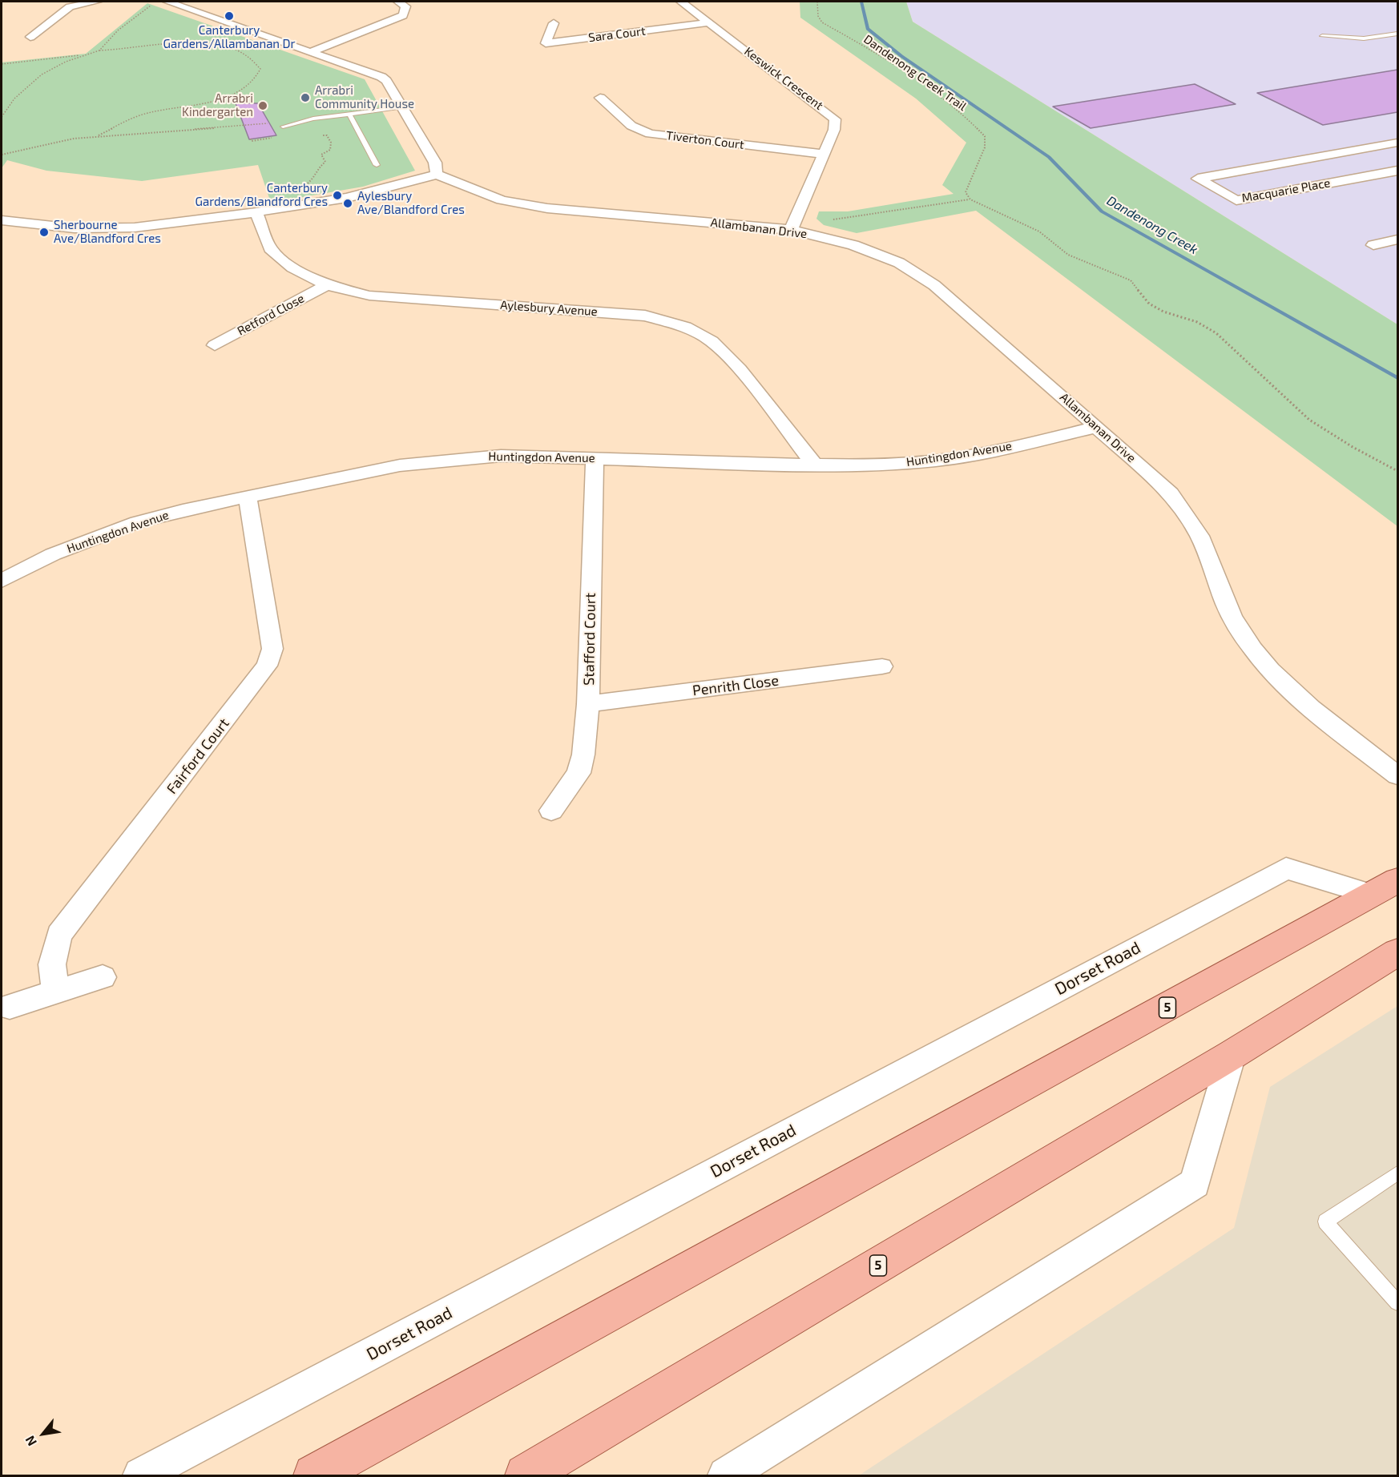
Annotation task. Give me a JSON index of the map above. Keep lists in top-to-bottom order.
{
  "streets": {
    "main road": ["Dorset Road", "5"],
    "street": [
      "Sara Court",
      "Keswick Crescent",
      "Tiverton Court",
      "Macquarie Place",
      "Allambanan Drive",
      "Aylesbury Avenue",
      "Retford Close",
      "Huntingdon Avenue",
      "Stafford Court",
      "Penrith Close",
      "Fairford Court"
    ],
    "path": ["Dandenong Creek Trail"]
  },
  "crossings": [
    ["Sara Court", "Keswick Crescent"],
    ["Keswick Crescent", "Tiverton Court"],
    ["Keswick Crescent", "Allambanan Drive"],
    ["Allambanan Drive", "Huntingdon Avenue"],
    ["Aylesbury Avenue", "Retford Close"],
    ["Aylesbury Avenue", "Huntingdon Avenue"],
    ["Huntingdon Avenue", "Stafford Court"],
    ["Huntingdon Avenue", "Fairford Court"],
    ["Stafford Court", "Penrith Close"]
  ],
  "water": ["Dandenong Creek"],
  "places": [
    "Canterbury Gardens/Allambanan Dr",
    "Arrabri Community House",
    "Arrabri Kindergarten",
    "Canterbury Gardens/Blandford Cres",
    "Aylesbury Ave/Blandford Cres",
    "Sherbourne Ave/Blandford Cres"
  ],
  "north": "bottom left"
}
